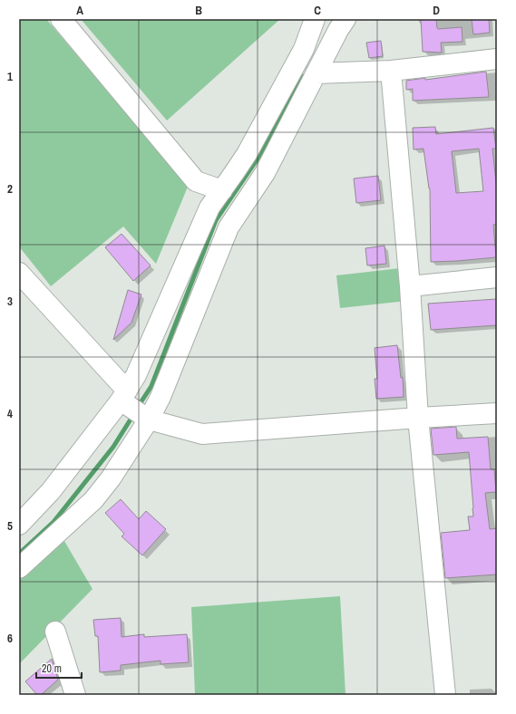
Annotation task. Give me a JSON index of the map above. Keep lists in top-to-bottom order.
{
  "scale_bar": "20 m",
  "grid": {
    "columns": [
      "A",
      "B",
      "C",
      "D"
    ],
    "rows": [
      "1",
      "2",
      "3",
      "4",
      "5",
      "6"
    ]
  }
}
